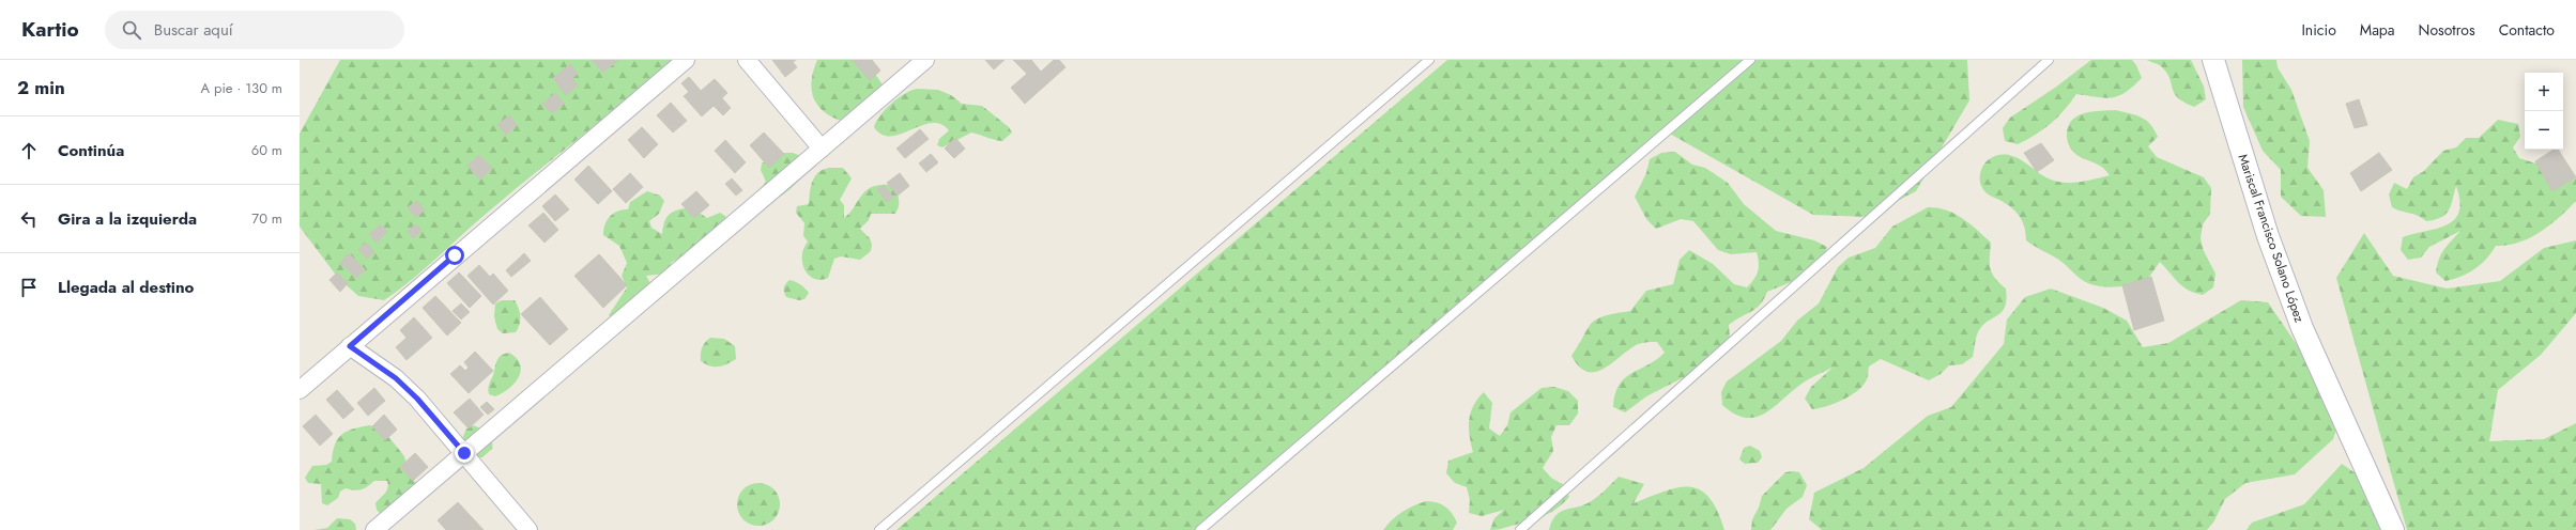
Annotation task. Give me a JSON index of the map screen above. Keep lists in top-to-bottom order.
{
  "streets": {
    "street": ["Mariscal Francisco Solano López"]
  },
  "page": {
    "header": "Kartio",
    "search": "Buscar aquí",
    "nav": [
      "Inicio",
      "Mapa",
      "Nosotros",
      "Contacto"
    ],
    "heading": ["2 min", "A pie · 130 m"],
    "map_buttons": ["+", "−"],
    "list": [
      ["Continúa", "60 m"],
      ["Gira a la izquierda", "70 m"],
      "Llegada al destino"
    ]
  }
}
